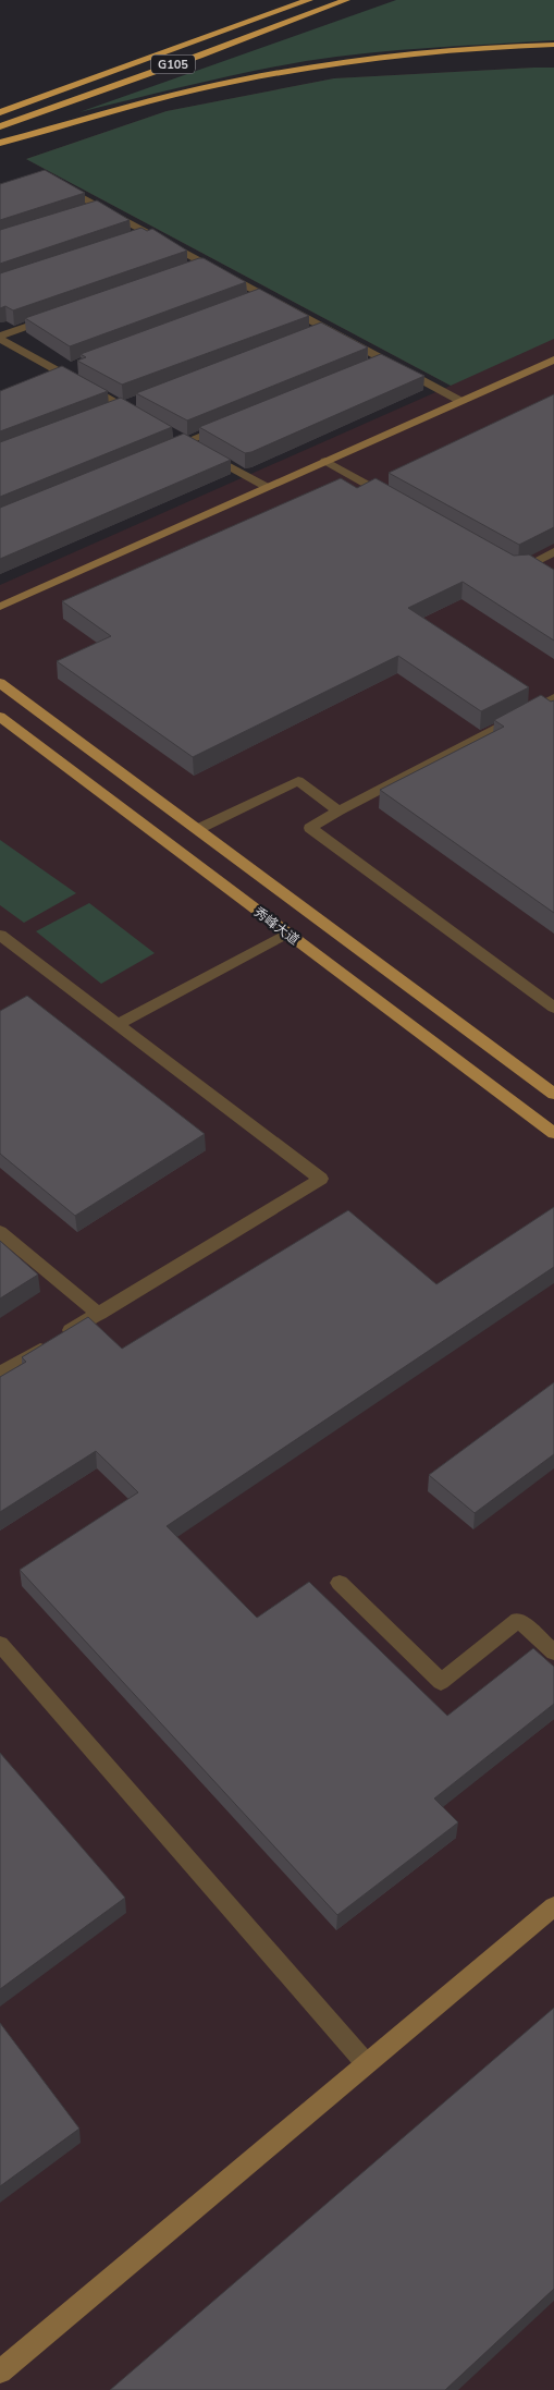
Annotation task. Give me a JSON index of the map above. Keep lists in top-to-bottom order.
{
  "streets": {
    "highway": ["G105"],
    "main road": ["秀峰大道"]
  }
}
